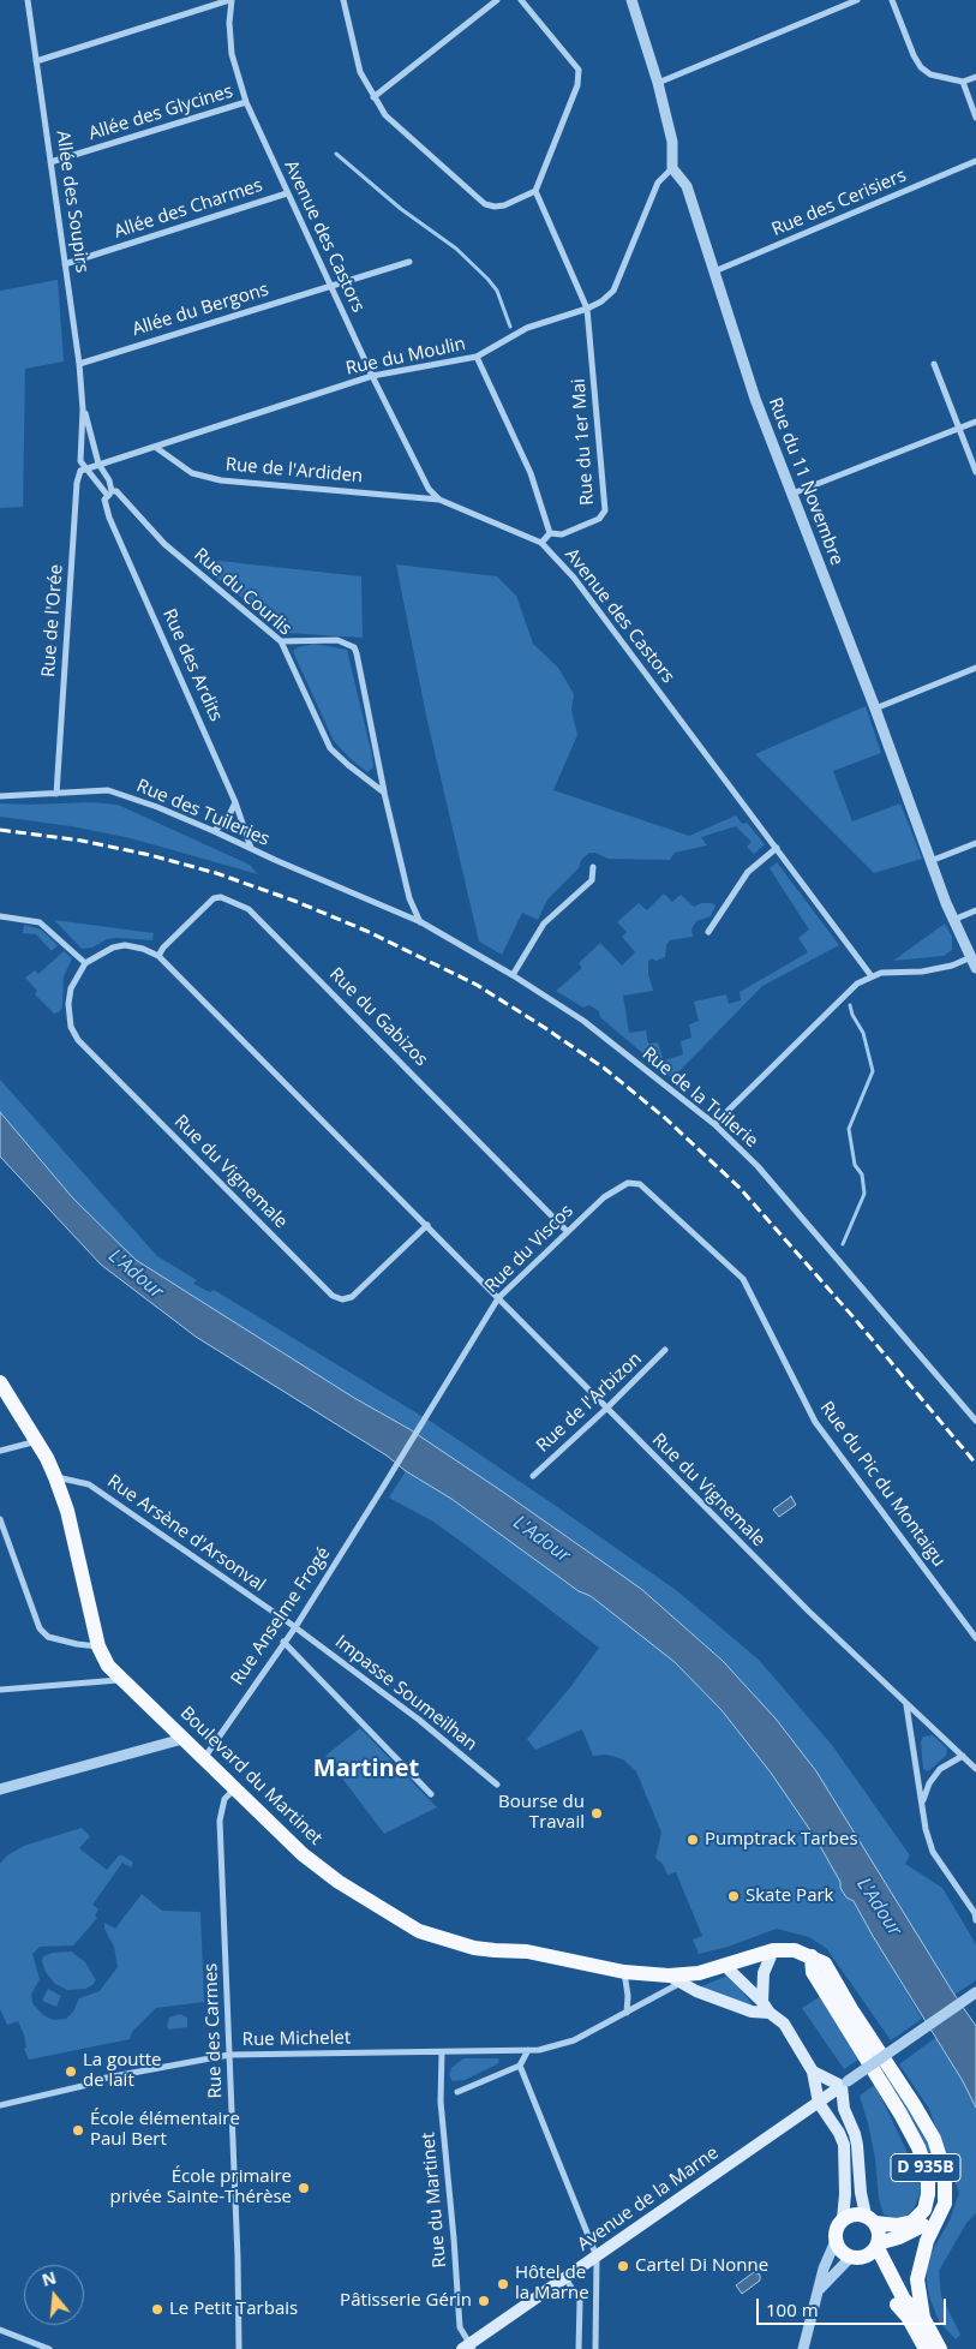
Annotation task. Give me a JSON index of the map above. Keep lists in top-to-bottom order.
{
  "streets": {
    "main road": ["Boulevard du Martinet", "D 935B", "Avenue de la Marne"],
    "street": [
      "Allée des Glycines",
      "Allée des Soupirs",
      "Rue des Cerisiers",
      "Allée des Charmes",
      "Avenue des Castors",
      "Allée du Bergons",
      "Rue du Moulin",
      "Rue du 1er Mai",
      "Rue de l'Ardiden",
      "Rue du 11 Novembre",
      "Rue du Courlis",
      "Rue de l'Orée",
      "Rue des Ardits",
      "Rue des Tuileries",
      "Rue du Gabizos",
      "Rue de la Tuilerie",
      "Rue du Vignemale",
      "Rue du Viscos",
      "Rue de l'Arbizon",
      "Rue du Pic du Montaigu",
      "Rue Arsène d'Arsonval",
      "Rue Anselme Frogé",
      "Impasse Soumeilhan",
      "Rue des Carmes",
      "Rue Michelet",
      "Rue du Martinet"
    ]
  },
  "crossings": [
    ["Allée des Glycines", "Allée des Soupirs"],
    ["Allée des Glycines", "Avenue des Castors"],
    ["Allée des Soupirs", "Allée des Charmes"],
    ["Allée des Soupirs", "Allée du Bergons"],
    ["Allée des Soupirs", "Rue du Moulin"],
    ["Allée des Soupirs", "Rue de l'Orée"],
    ["Allée des Soupirs", "Rue des Ardits"],
    ["Rue des Cerisiers", "Rue du 11 Novembre"],
    ["Allée des Charmes", "Avenue des Castors"],
    ["Avenue des Castors", "Allée du Bergons"],
    ["Avenue des Castors", "Rue du Moulin"],
    ["Avenue des Castors", "Rue de l'Ardiden"],
    ["Rue du Moulin", "Rue du 1er Mai"],
    ["Rue du Moulin", "Rue de l'Ardiden"],
    ["Rue du Moulin", "Rue du 11 Novembre"],
    ["Rue du Moulin", "Rue des Ardits"],
    ["Rue du Courlis", "Rue des Ardits"],
    ["Rue de l'Orée", "Rue des Ardits"],
    ["Rue de l'Orée", "Rue des Tuileries"],
    ["Rue des Ardits", "Rue des Tuileries"],
    ["Rue des Tuileries", "Rue de la Tuilerie"],
    ["Rue du Gabizos", "Rue du Vignemale"],
    ["Rue du Gabizos", "Rue du Viscos"],
    ["Rue du Vignemale", "Rue du Viscos"],
    ["Rue du Vignemale", "Rue de l'Arbizon"],
    ["Rue du Viscos", "Rue du Pic du Montaigu"],
    ["Rue du Viscos", "Rue Anselme Frogé"],
    ["Rue Arsène d'Arsonval", "Rue Anselme Frogé"],
    ["Rue Arsène d'Arsonval", "Impasse Soumeilhan"],
    ["Rue Arsène d'Arsonval", "Boulevard du Martinet"],
    ["Rue Anselme Frogé", "Impasse Soumeilhan"],
    ["Rue Anselme Frogé", "Boulevard du Martinet"],
    ["Boulevard du Martinet", "Rue des Carmes"],
    ["Boulevard du Martinet", "Rue Michelet"],
    ["Rue des Carmes", "Rue Michelet"],
    ["Rue Michelet", "Rue du Martinet"],
    ["Avenue de la Marne", "Rue du Martinet"]
  ],
  "districts": ["Martinet"],
  "water": ["L'Adour"],
  "places": [
    "Bourse du Travail",
    "Pumptrack Tarbes",
    "Skate Park",
    "La goutte de lait",
    "École élémentaire Paul Bert",
    "École primaire privée Sainte-Thérèse",
    "Cartel Di Nonne",
    "Hôtel de la Marne",
    "Pâtisserie Gérin",
    "Le Petit Tarbais"
  ],
  "scale_bar": "100 m",
  "north": "top"
}
